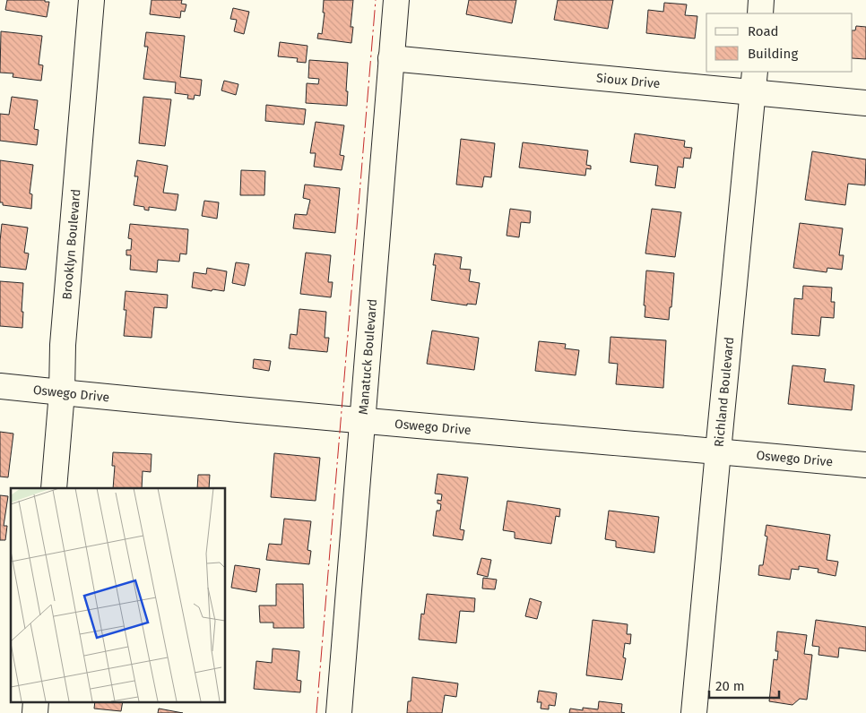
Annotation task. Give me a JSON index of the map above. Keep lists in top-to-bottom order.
{
  "streets": {
    "street": [
      "Sioux Drive",
      "Brooklyn Boulevard",
      "Manatuck Boulevard",
      "Richland Boulevard",
      "Oswego Drive"
    ]
  },
  "crossings": [
    ["Sioux Drive", "Manatuck Boulevard"],
    ["Sioux Drive", "Richland Boulevard"],
    ["Brooklyn Boulevard", "Oswego Drive"],
    ["Manatuck Boulevard", "Oswego Drive"],
    ["Richland Boulevard", "Oswego Drive"]
  ],
  "legend": ["Road", "Building"],
  "scale_bar": "20 m"
}
